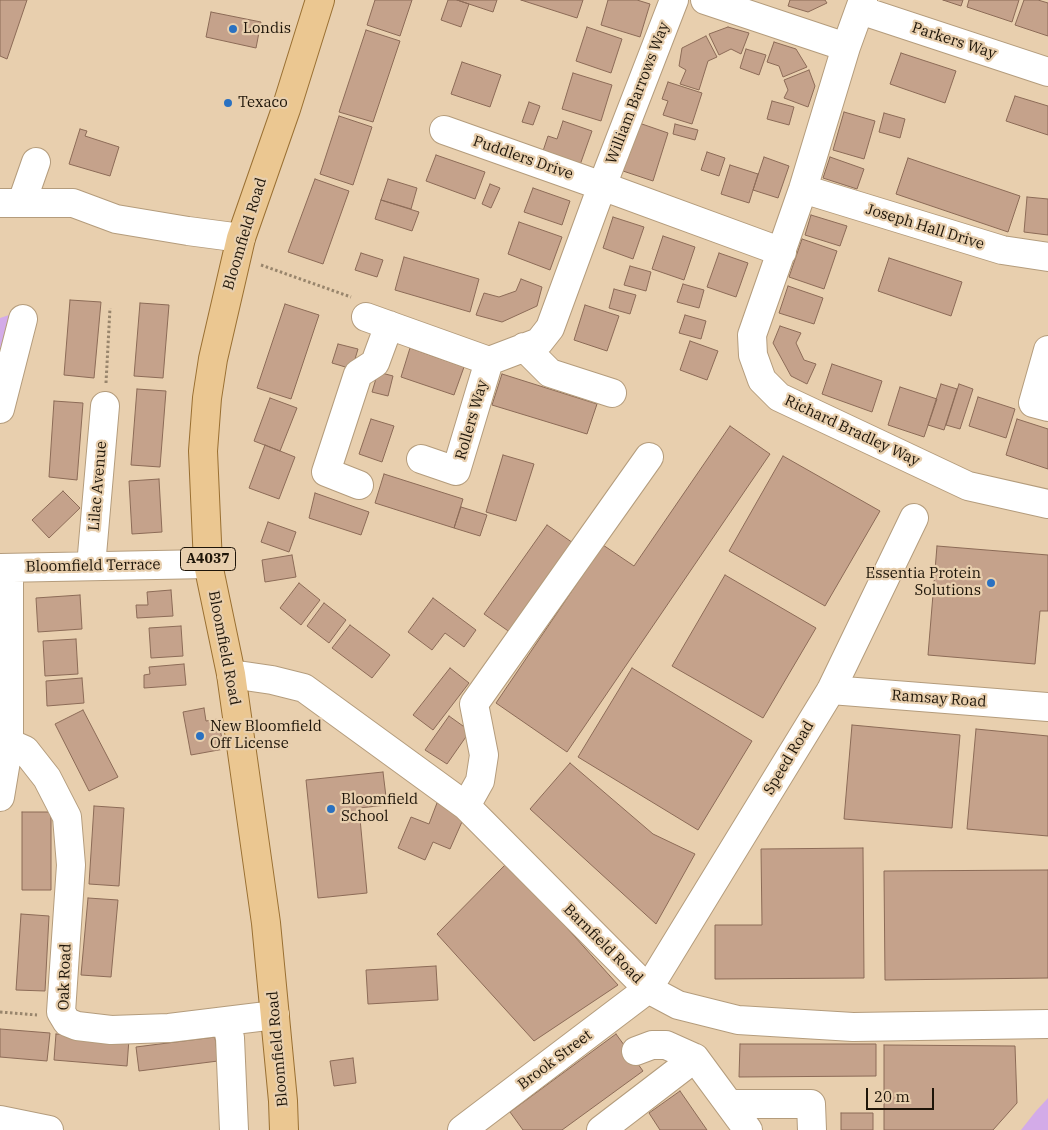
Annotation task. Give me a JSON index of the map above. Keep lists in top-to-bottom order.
{
  "streets": {
    "main road": ["Bloomfield Road", "A4037"],
    "street": [
      "Parkers Way",
      "William Barrows Way",
      "Puddlers Drive",
      "Joseph Hall Drive",
      "Rollers Way",
      "Richard Bradley Way",
      "Lilac Avenue",
      "Bloomfield Terrace",
      "Ramsay Road",
      "Speed Road",
      "Barnfield Road",
      "Oak Road",
      "Brook Street"
    ]
  },
  "crossings": [
    ["Parkers Way", "Richard Bradley Way"],
    ["William Barrows Way", "Puddlers Drive"],
    ["William Barrows Way", "Rollers Way"],
    ["Joseph Hall Drive", "Richard Bradley Way"],
    ["Bloomfield Road", "Bloomfield Terrace"],
    ["Bloomfield Road", "Barnfield Road"],
    ["Bloomfield Road", "Oak Road"],
    ["Lilac Avenue", "Bloomfield Terrace"],
    ["Bloomfield Terrace", "Oak Road"],
    ["Ramsay Road", "Speed Road"],
    ["Speed Road", "Barnfield Road"],
    ["Speed Road", "Brook Street"],
    ["Barnfield Road", "Brook Street"]
  ],
  "places": [
    "Londis",
    "Texaco",
    "Essentia Protein Solutions",
    "New Bloomfield Off License",
    "Bloomfield School"
  ],
  "scale_bar": "20 m"
}
